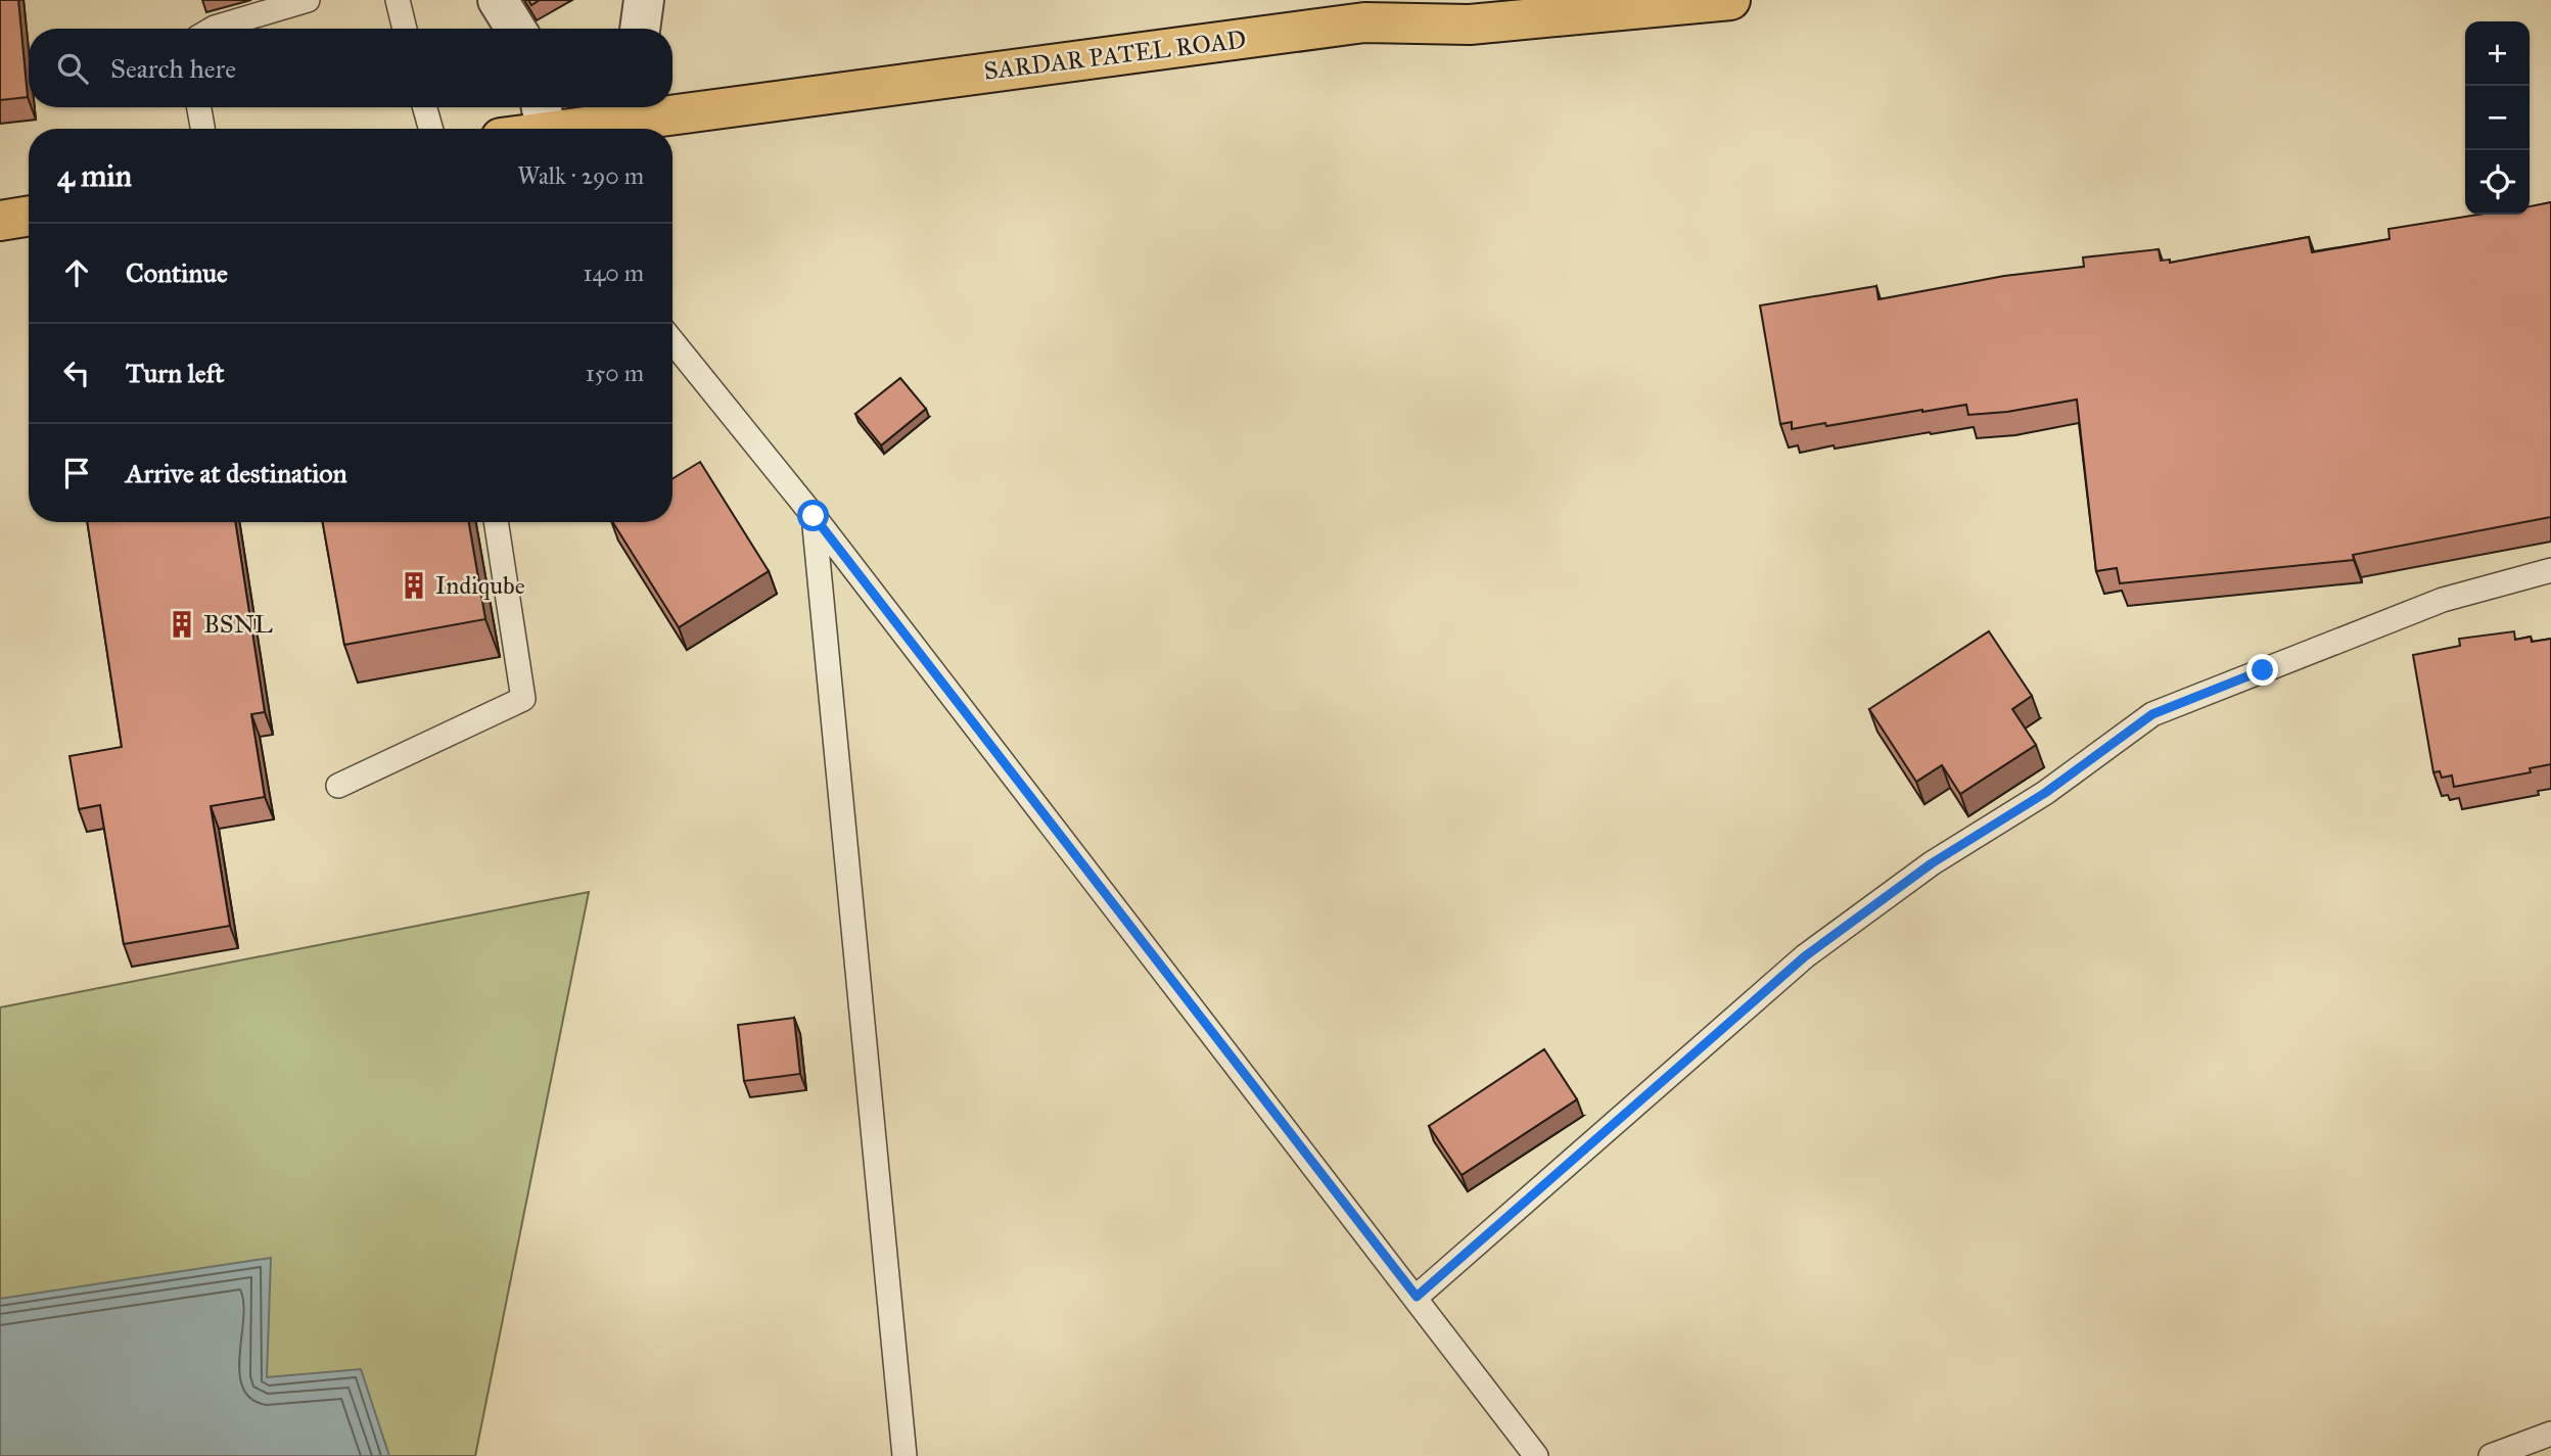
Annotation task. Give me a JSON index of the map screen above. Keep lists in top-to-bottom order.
{
  "streets": {
    "main road": ["SARDAR PATEL ROAD"]
  },
  "places": {
    "building": ["Indiqube", "BSNL"]
  },
  "page": {
    "map_buttons": ["+", "−"],
    "search": "Search here",
    "heading": ["4 min", "Walk · 290 m"],
    "list": [
      ["Continue", "140 m"],
      ["Turn left", "150 m"],
      "Arrive at destination"
    ]
  }
}
